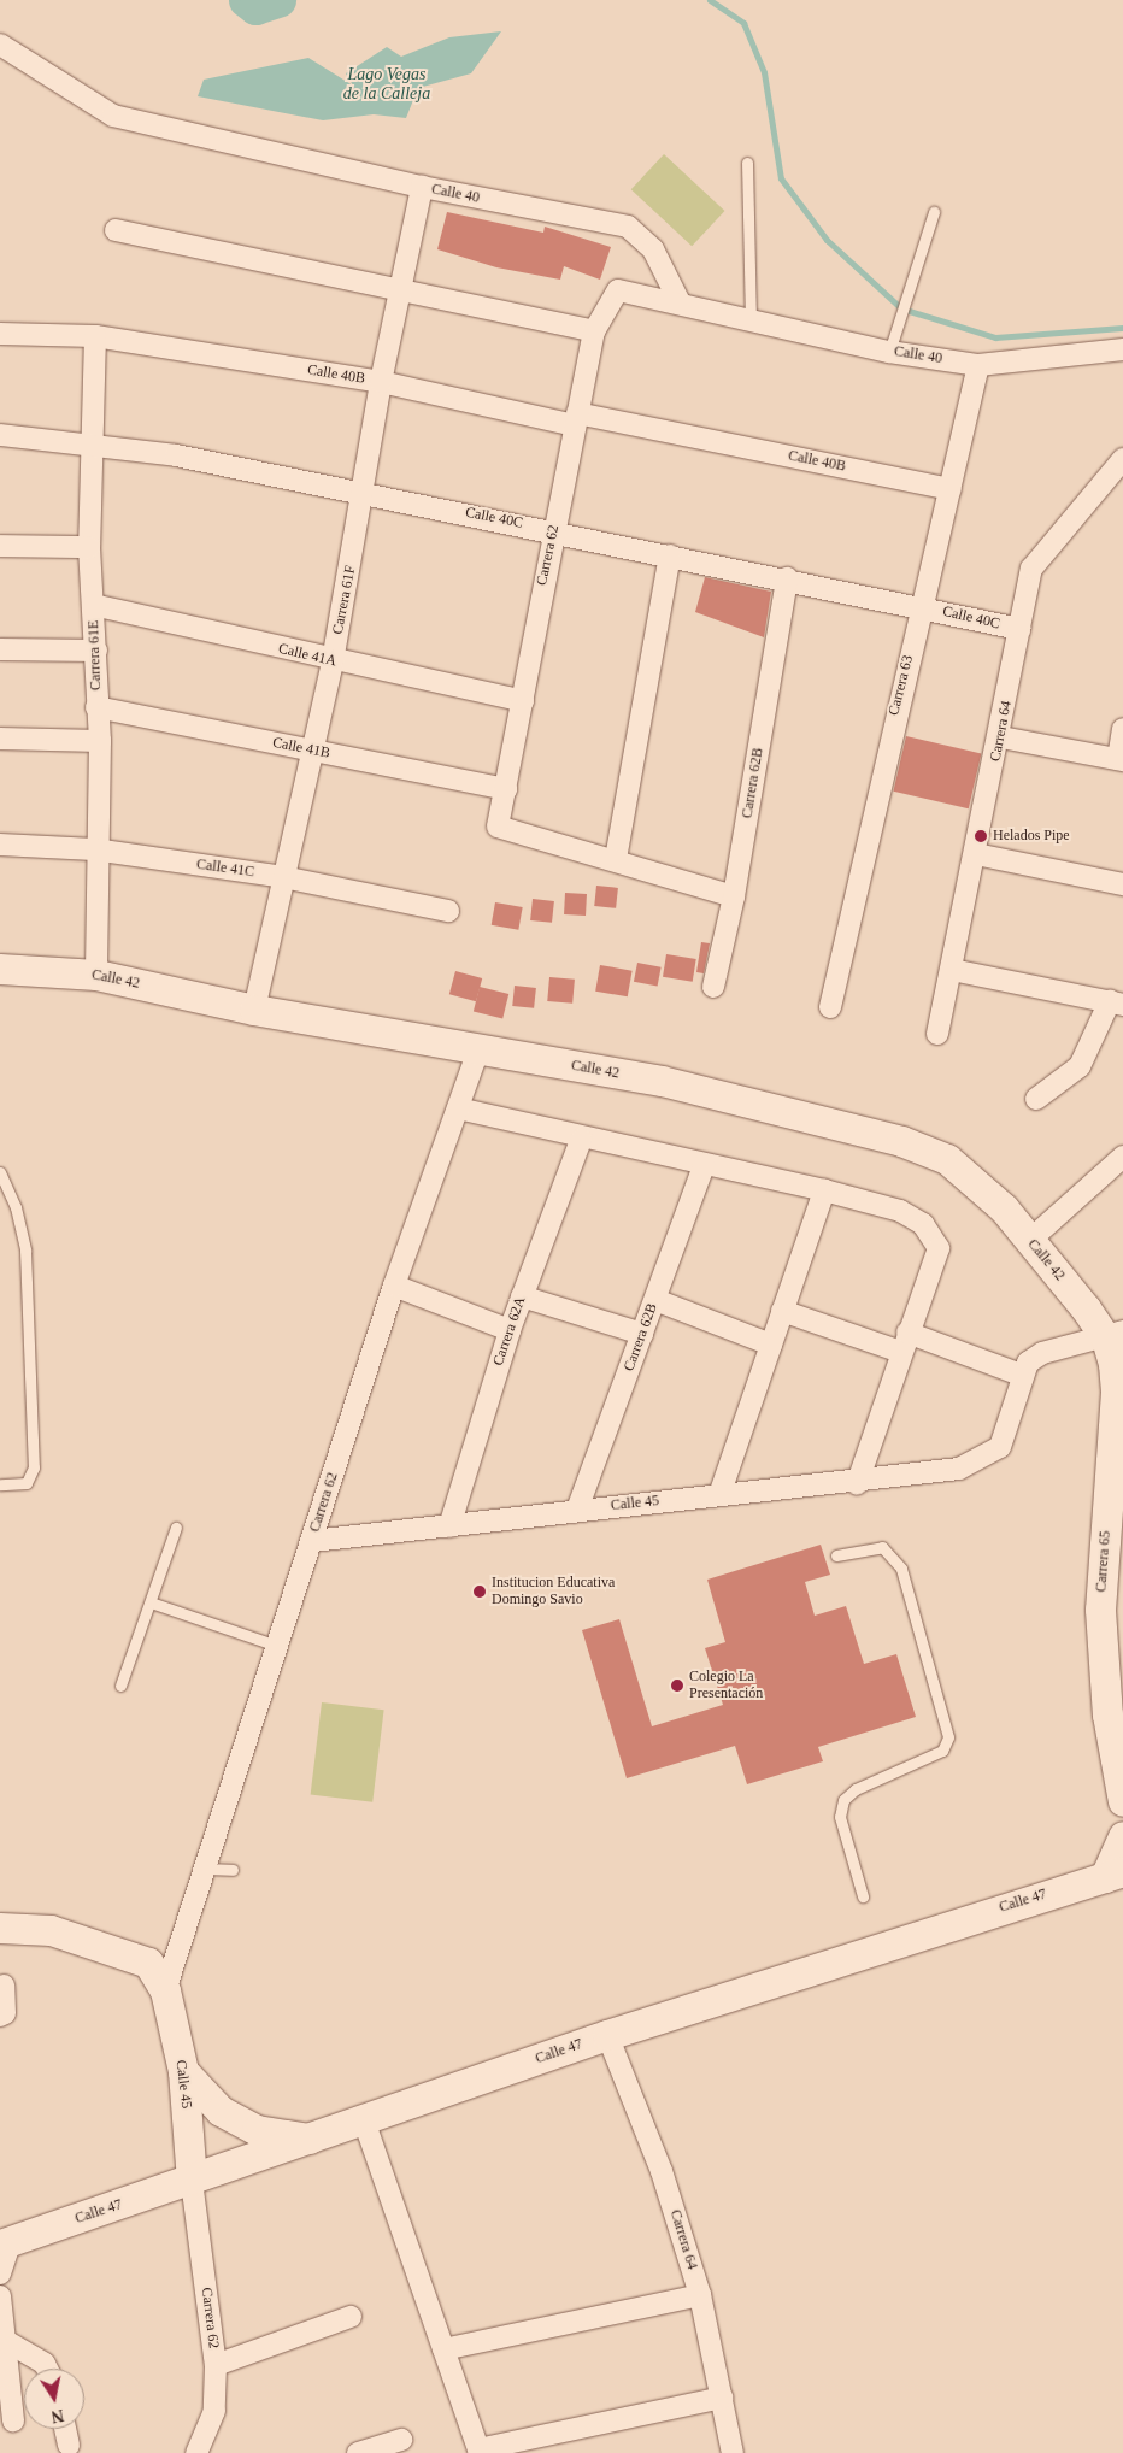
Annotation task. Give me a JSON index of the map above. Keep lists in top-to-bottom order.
{
  "streets": {
    "street": [
      "Calle 40",
      "Calle 40B",
      "Calle 40C",
      "Carrera 62",
      "Carrera 61F",
      "Carrera 61E",
      "Calle 41A",
      "Carrera 63",
      "Carrera 64",
      "Calle 41B",
      "Carrera 62B",
      "Calle 41C",
      "Calle 42",
      "Carrera 62A",
      "Calle 45",
      "Carrera 65",
      "Calle 47"
    ]
  },
  "crossings": [
    ["Calle 40", "Carrera 62"],
    ["Calle 40", "Carrera 61F"],
    ["Calle 40", "Carrera 63"],
    ["Calle 40B", "Carrera 62"],
    ["Calle 40B", "Carrera 61F"],
    ["Calle 40B", "Carrera 61E"],
    ["Calle 40B", "Carrera 63"],
    ["Calle 40C", "Carrera 62"],
    ["Calle 40C", "Carrera 61F"],
    ["Calle 40C", "Carrera 61E"],
    ["Calle 40C", "Carrera 63"],
    ["Calle 40C", "Carrera 64"],
    ["Calle 40C", "Carrera 62B"],
    ["Carrera 62", "Calle 41A"],
    ["Carrera 62", "Calle 41B"],
    ["Carrera 62", "Calle 42"],
    ["Carrera 62", "Calle 45"],
    ["Carrera 62", "Calle 47"],
    ["Carrera 61F", "Calle 41A"],
    ["Carrera 61F", "Calle 41B"],
    ["Carrera 61F", "Calle 41C"],
    ["Carrera 61F", "Calle 42"],
    ["Carrera 61E", "Calle 41A"],
    ["Carrera 61E", "Calle 41B"],
    ["Carrera 61E", "Calle 41C"],
    ["Carrera 61E", "Calle 42"],
    ["Carrera 64", "Calle 47"],
    ["Carrera 62B", "Calle 45"],
    ["Calle 42", "Carrera 65"],
    ["Carrera 62A", "Calle 45"],
    ["Calle 45", "Calle 47"]
  ],
  "water": ["Lago Vegas de la Calleja"],
  "places": ["Helados Pipe", "Institucion Educativa Domingo Savio", "Colegio La Presentación"],
  "north": "bottom"
}
